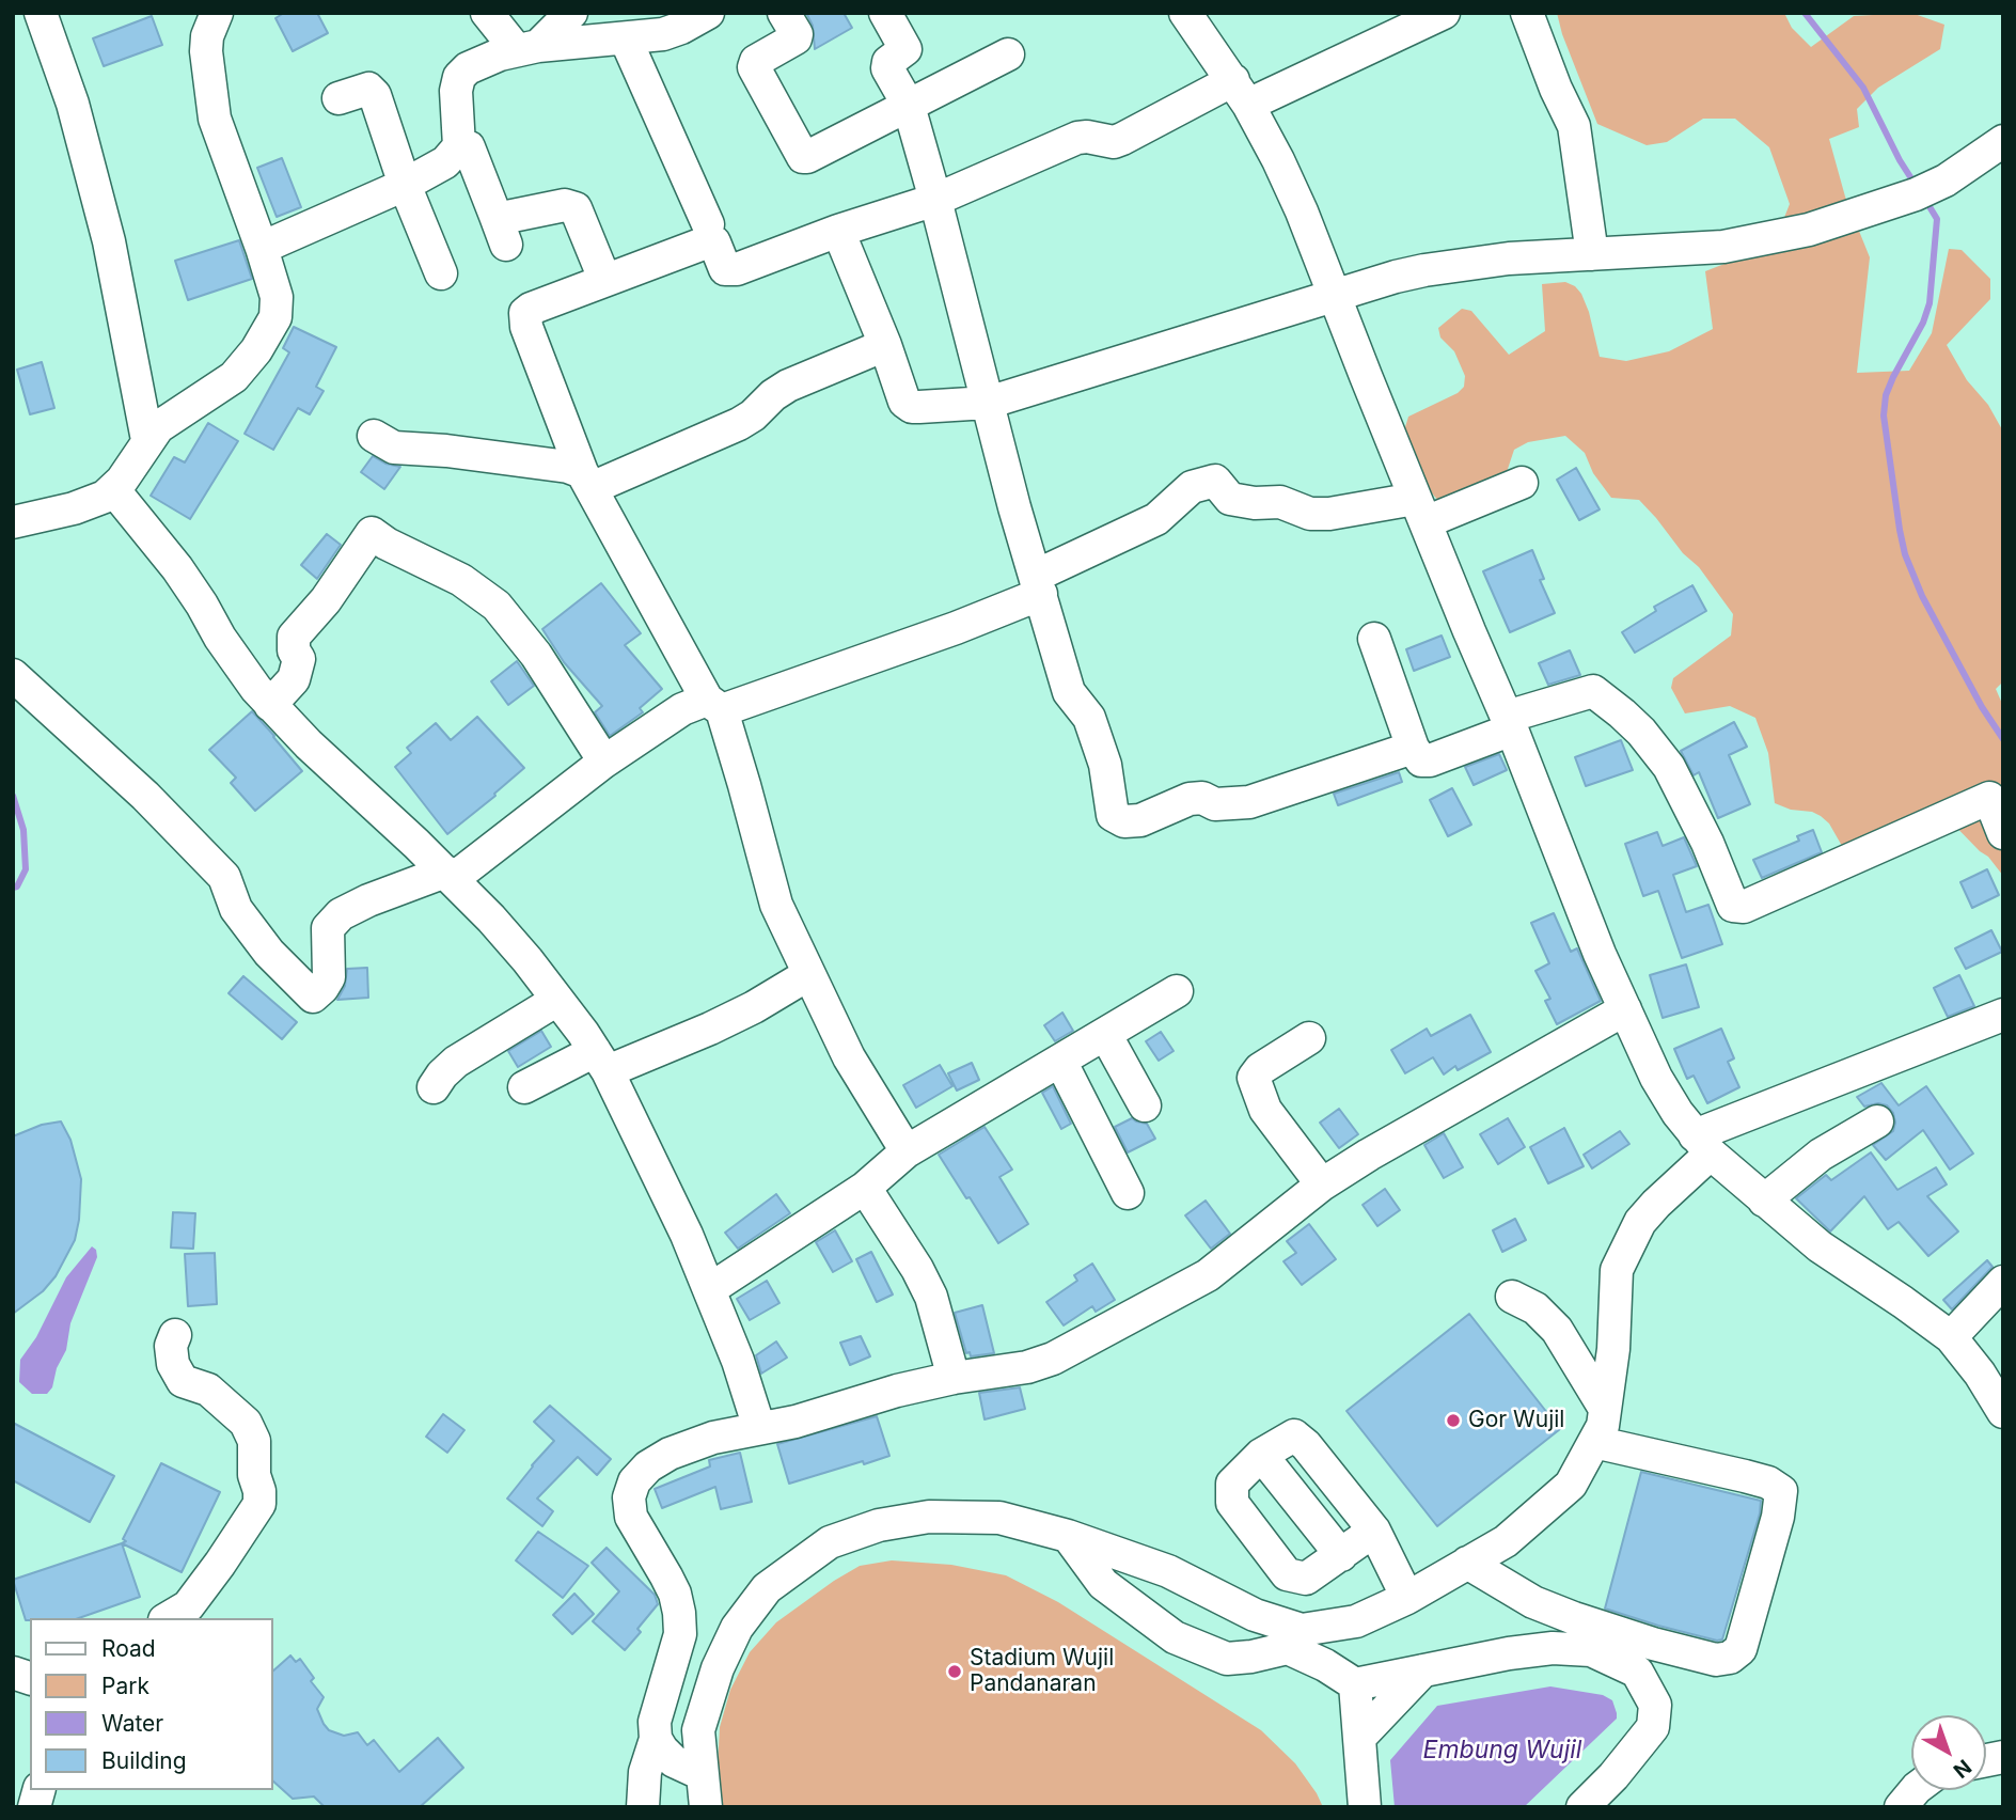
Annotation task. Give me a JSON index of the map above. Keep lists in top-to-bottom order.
{
  "water": ["Embung Wujil"],
  "places": ["Gor Wujil", "Stadium Wujil Pandanaran"],
  "legend": [
    "Road",
    "Park",
    "Water",
    "Building"
  ],
  "north": "bottom right"
}
